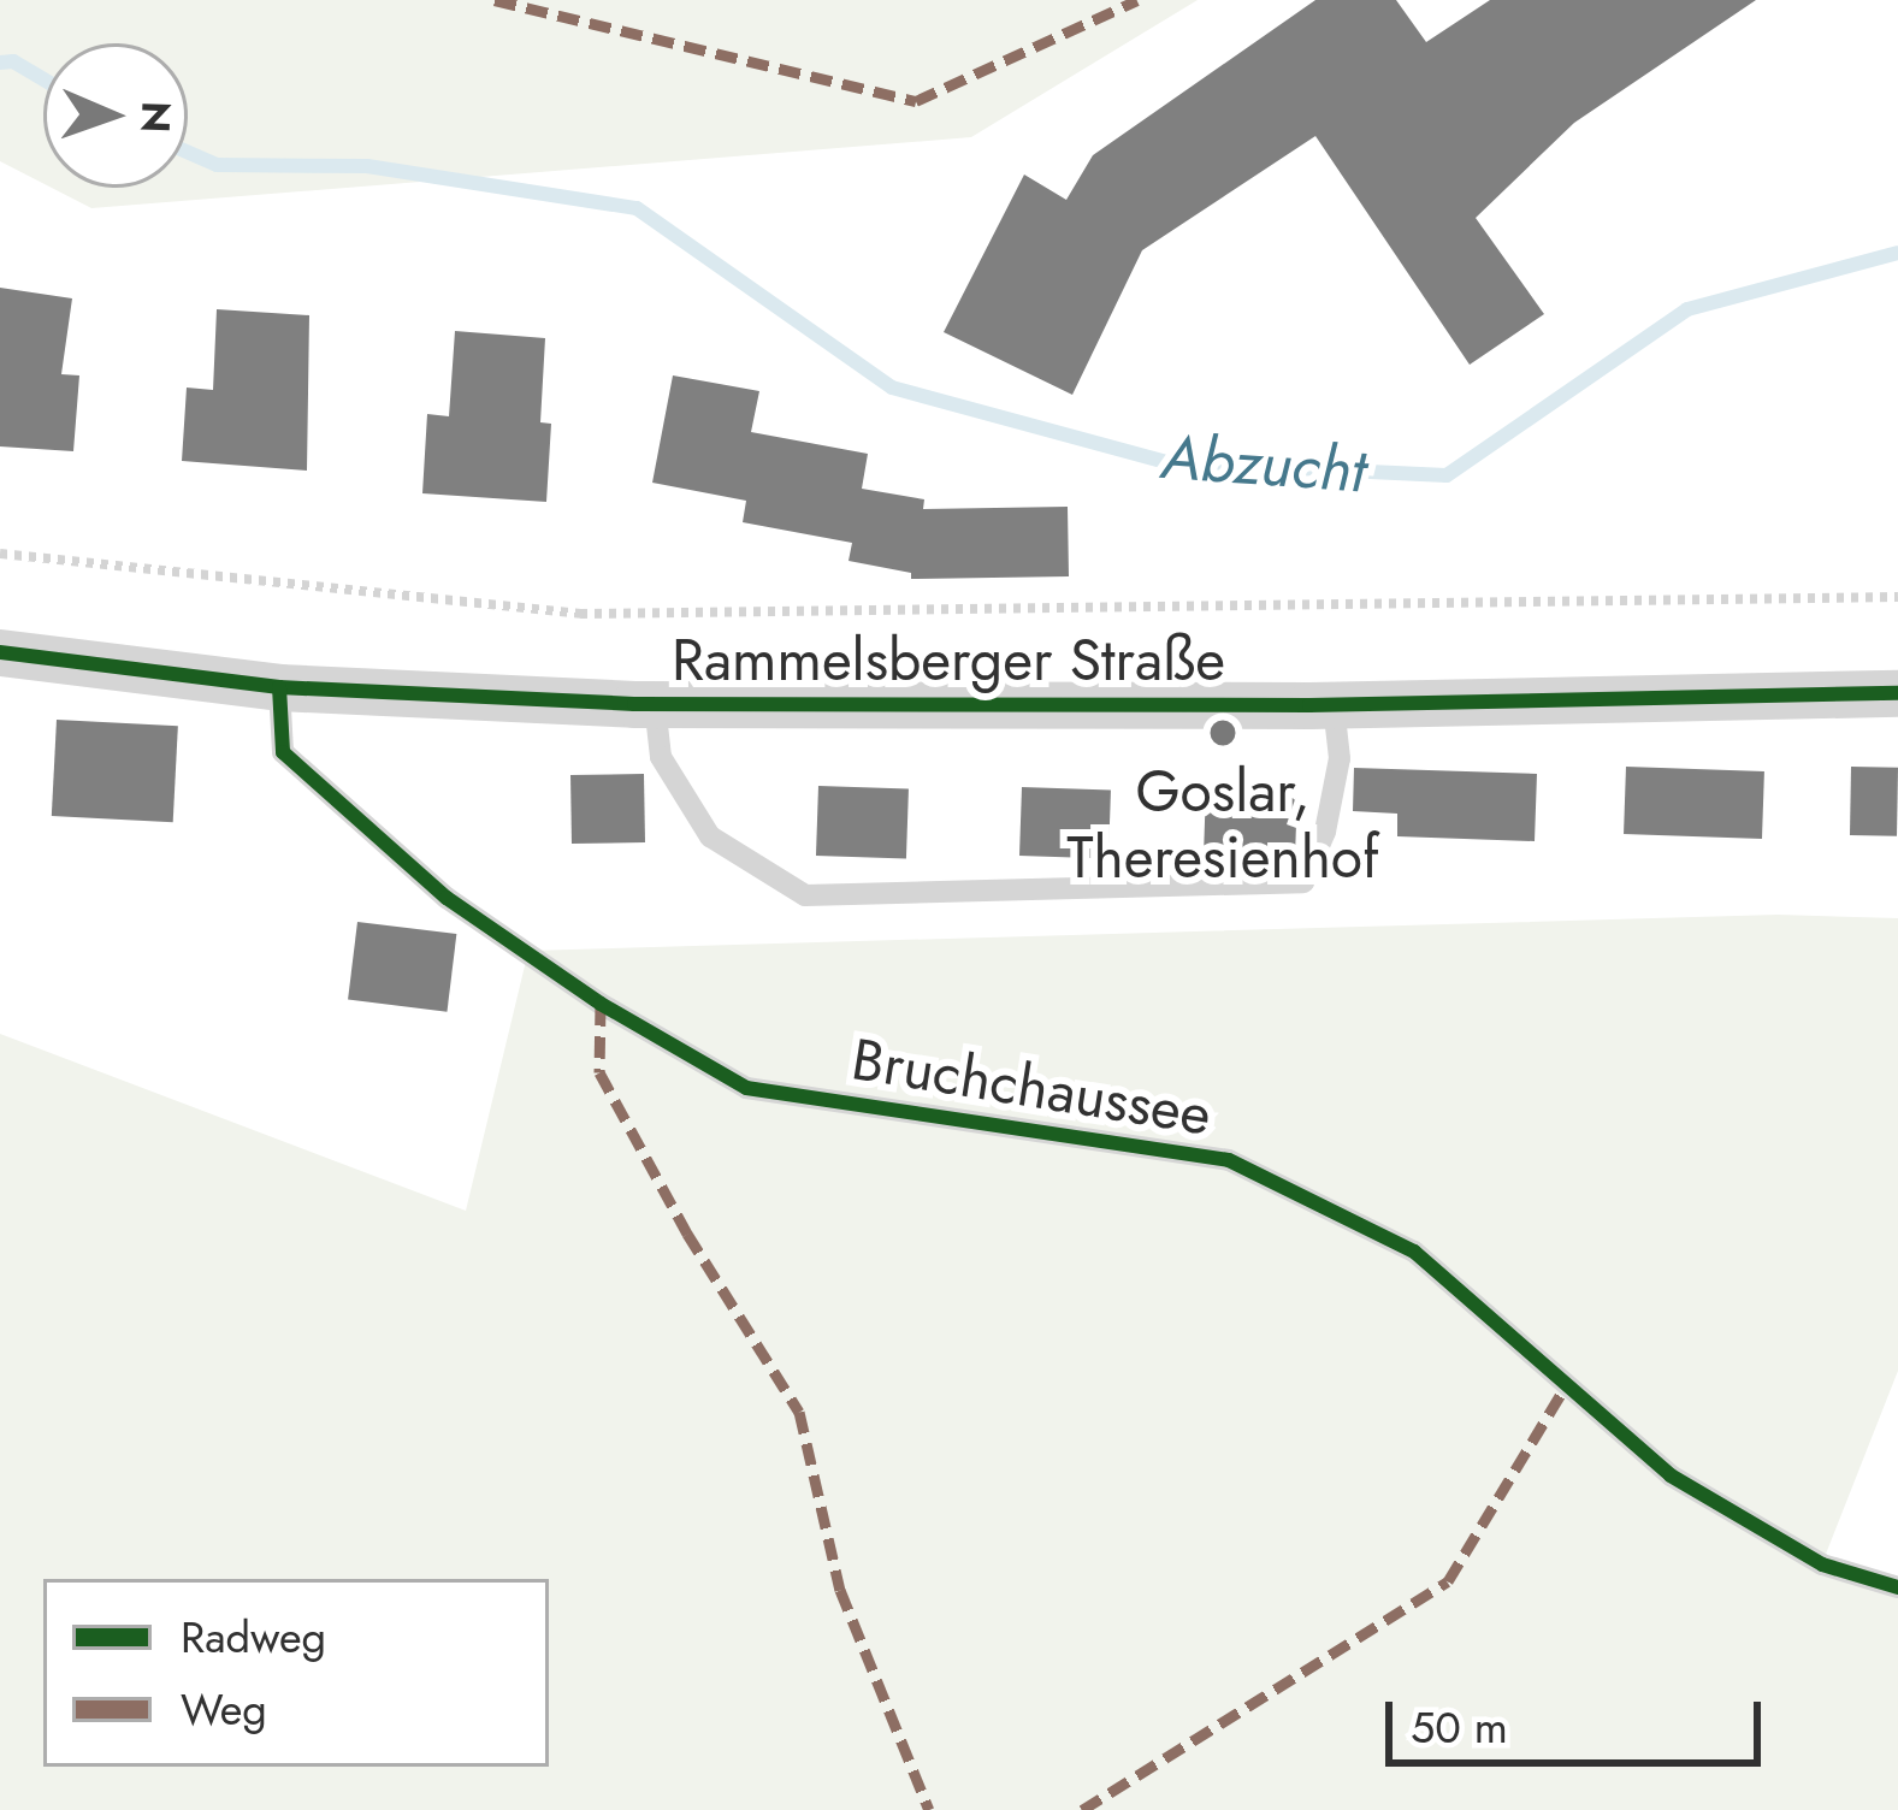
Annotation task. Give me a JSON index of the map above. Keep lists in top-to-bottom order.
{
  "streets": {
    "street": ["Rammelsberger Straße"],
    "lane": ["Bruchchaussee"]
  },
  "crossings": [
    ["Rammelsberger Straße", "Bruchchaussee"]
  ],
  "water": ["Abzucht"],
  "places": ["Goslar, Theresienhof"],
  "legend": ["Radweg", "Weg"],
  "scale_bar": "50 m",
  "north": "right"
}
